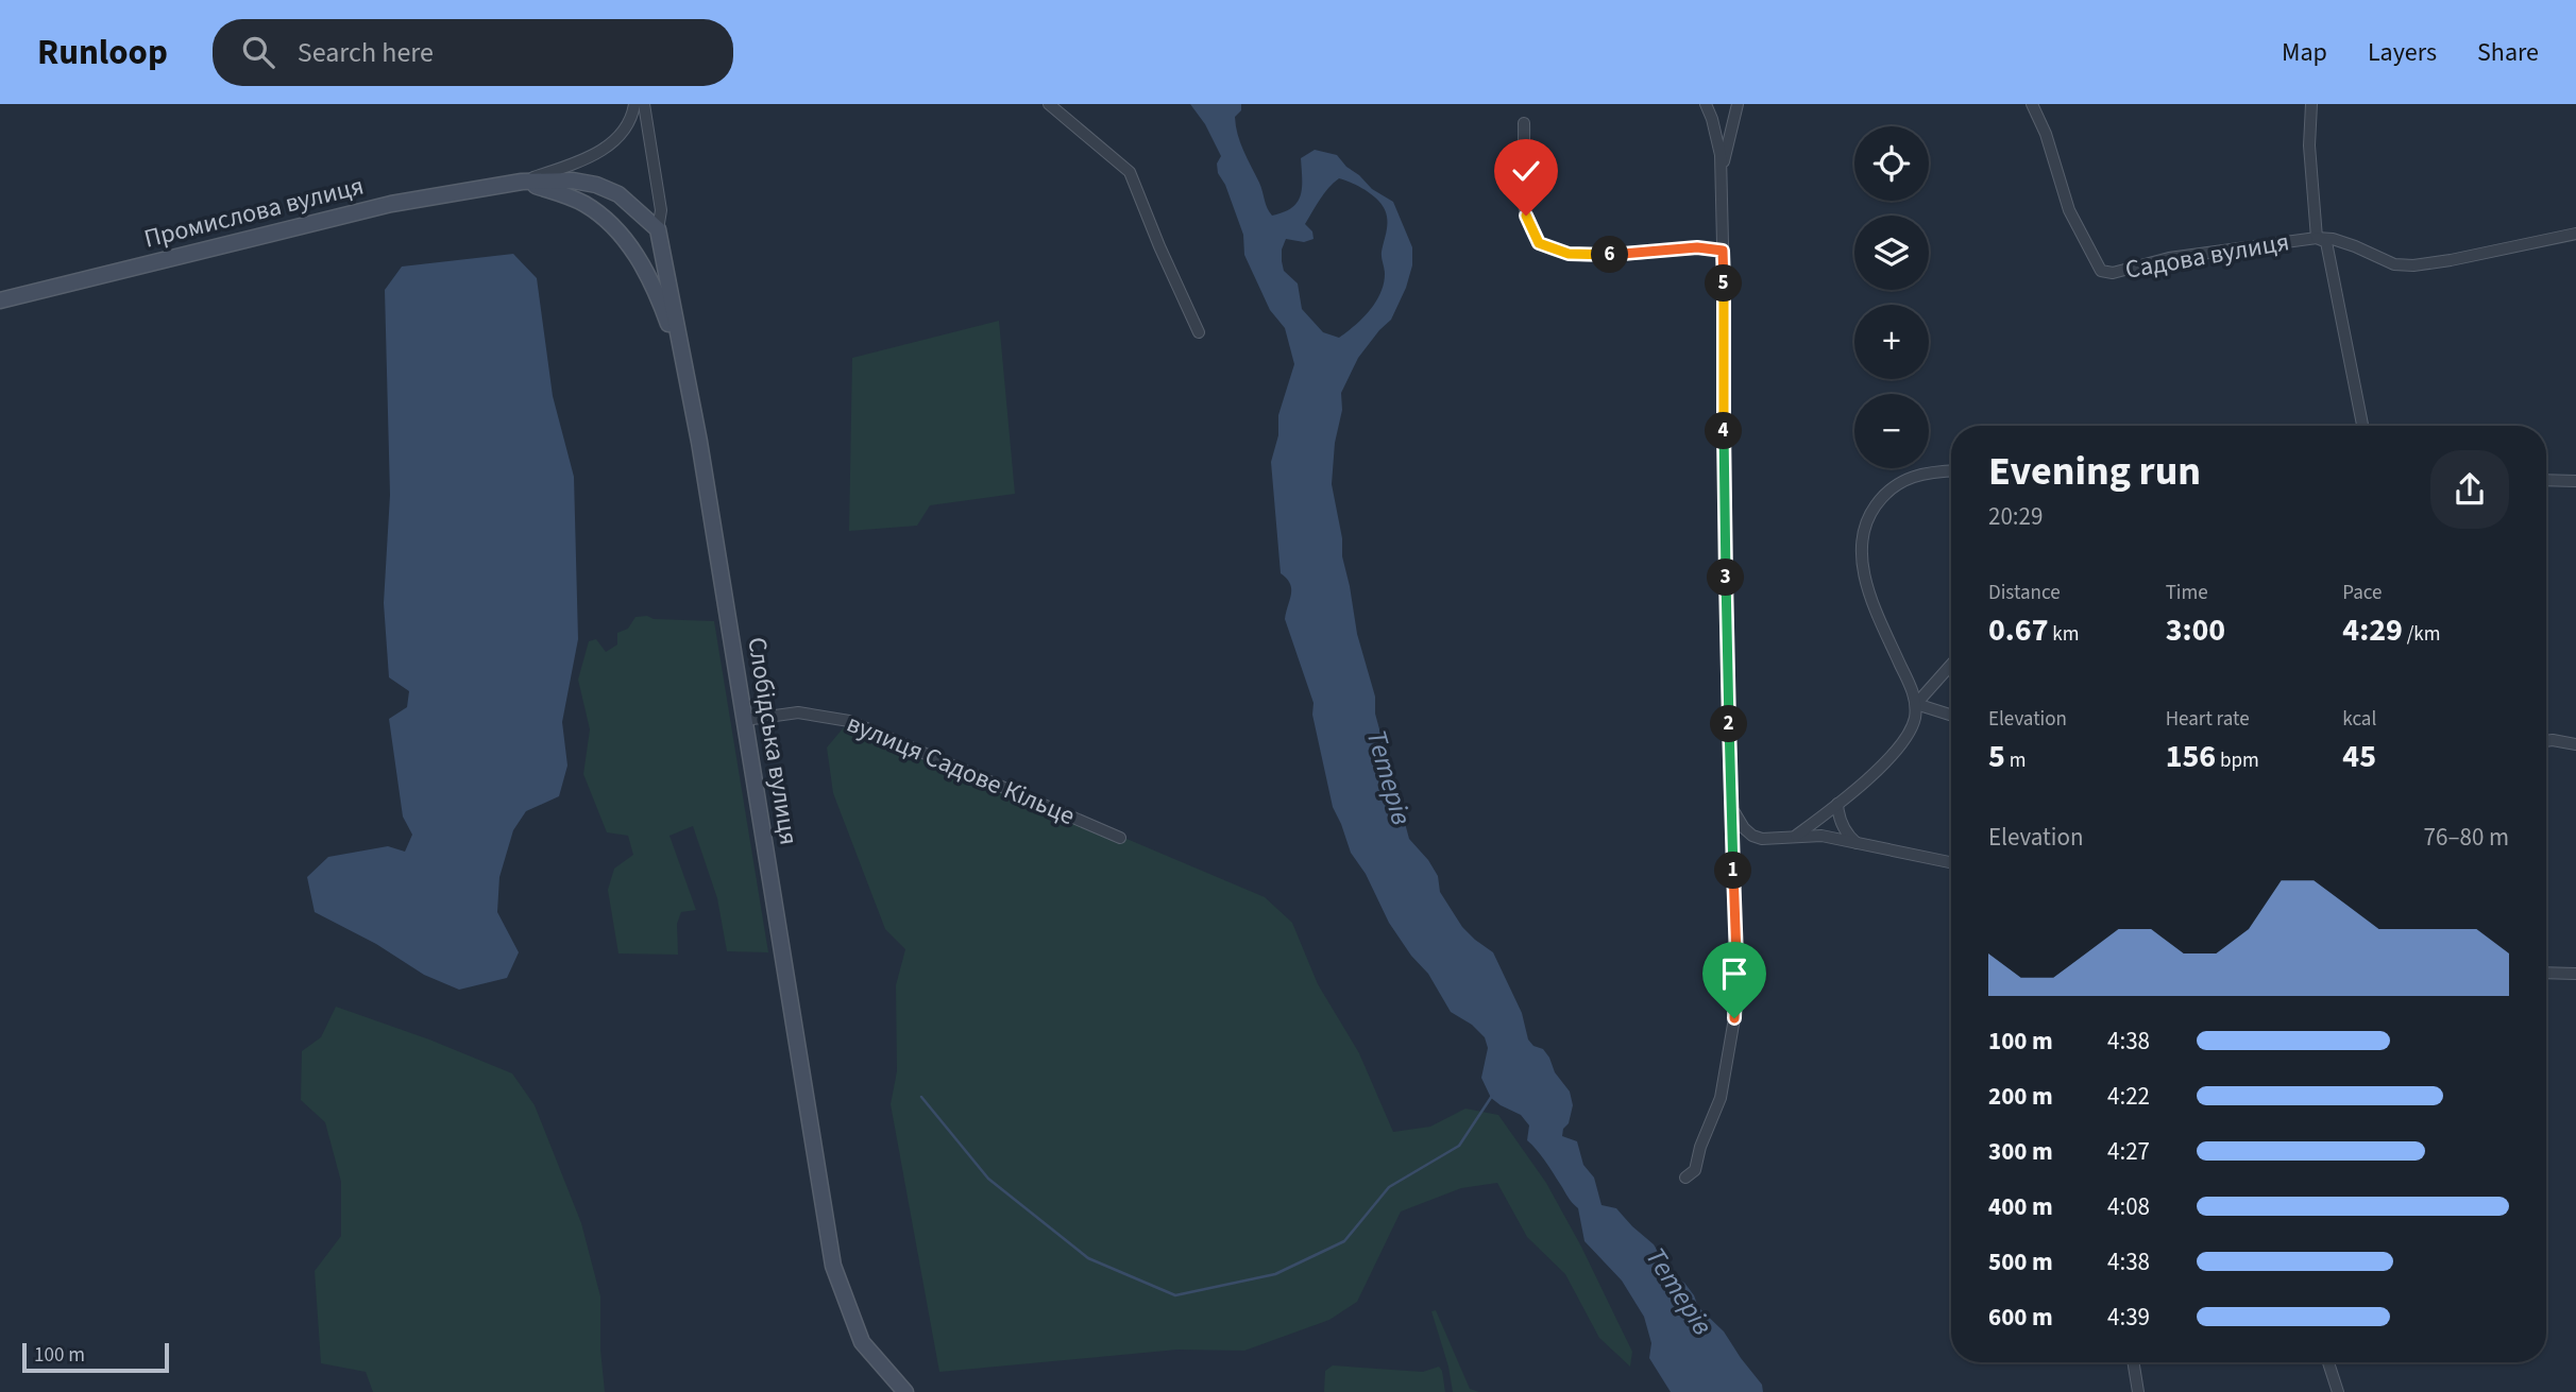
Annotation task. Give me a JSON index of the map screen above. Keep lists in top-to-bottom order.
{
  "streets": {
    "street": [
      "Промислова вулиця",
      "Садова вулиця",
      "Слобідська вулиця",
      "вулиця Садове Кільце"
    ]
  },
  "crossings": [
    ["Слобідська вулиця", "вулиця Садове Кільце"]
  ],
  "water": ["Тетерів"],
  "scale_bar": "100 m",
  "page": {
    "header": "Runloop",
    "search": "Search here",
    "nav": ["Map", "Layers", "Share"],
    "map_buttons": ["+", "−"],
    "pins": [
      "6",
      "5",
      "4",
      "3",
      "2",
      "1"
    ],
    "heading": ["Evening run", "20:29"],
    "stats": [
      ["Distance", "0.67 km"],
      ["Time", "3:00"],
      ["Pace", "4:29 /km"],
      ["Elevation", "5 m"],
      ["Heart rate", "156 bpm"],
      ["kcal", "45"]
    ],
    "chart": ["Elevation", "76–80 m"],
    "list": [
      {
        "name": "100 m",
        "note": "4:38"
      },
      {
        "name": "200 m",
        "note": "4:22"
      },
      {
        "name": "300 m",
        "note": "4:27"
      },
      {
        "name": "400 m",
        "note": "4:08"
      },
      {
        "name": "500 m",
        "note": "4:38"
      },
      {
        "name": "600 m",
        "note": "4:39"
      }
    ],
    "scale": "100 m"
  }
}
